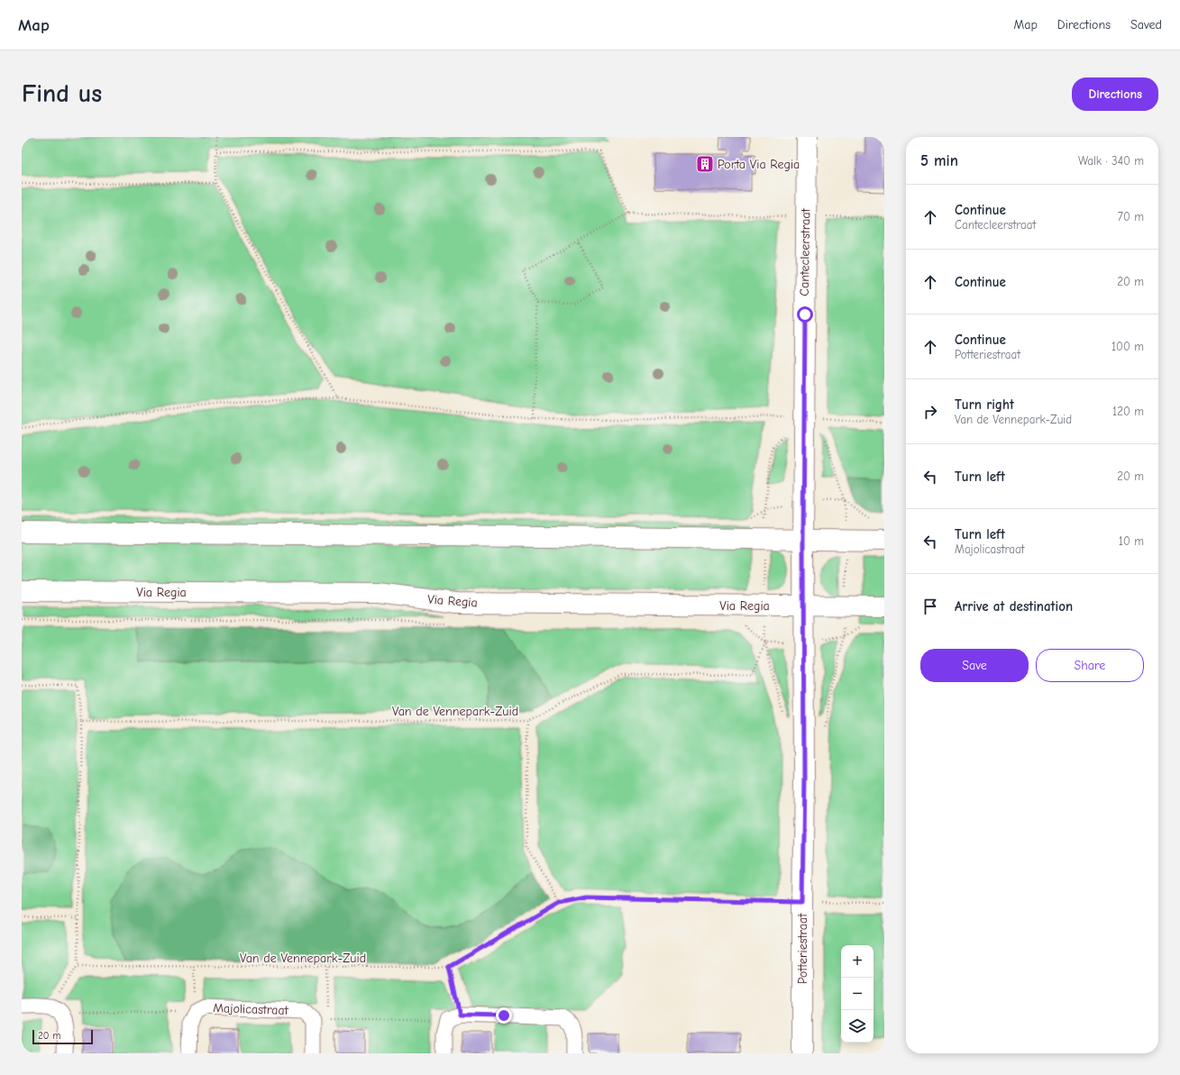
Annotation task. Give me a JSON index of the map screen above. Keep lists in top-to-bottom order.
{
  "streets": {
    "main road": ["Cantecleerstraat", "Via Regia", "Potteriestraat"],
    "street": ["Majolicastraat"],
    "path": ["Van de Vennepark-Zuid"]
  },
  "crossings": [
    ["Cantecleerstraat", "Potteriestraat"],
    ["Via Regia", "Potteriestraat"]
  ],
  "places": {
    "building": ["Porta Via Regia"]
  },
  "scale_bar": "20 m",
  "page": {
    "header": "Map",
    "nav": ["Map", "Directions", "Saved"],
    "buttons": [
      "Directions",
      ["Save", "Share"]
    ],
    "title": "Find us",
    "heading": ["5 min", "Walk · 340 m"],
    "list": [
      ["Continue", "Cantecleerstraat", "70 m"],
      ["Continue", "20 m"],
      ["Continue", "Potteriestraat", "100 m"],
      ["Turn right", "Van de Vennepark-Zuid", "120 m"],
      ["Turn left", "20 m"],
      ["Turn left", "Majolicastraat", "10 m"],
      "Arrive at destination"
    ],
    "map_buttons": ["+", "−"],
    "scale": "20 m"
  }
}
